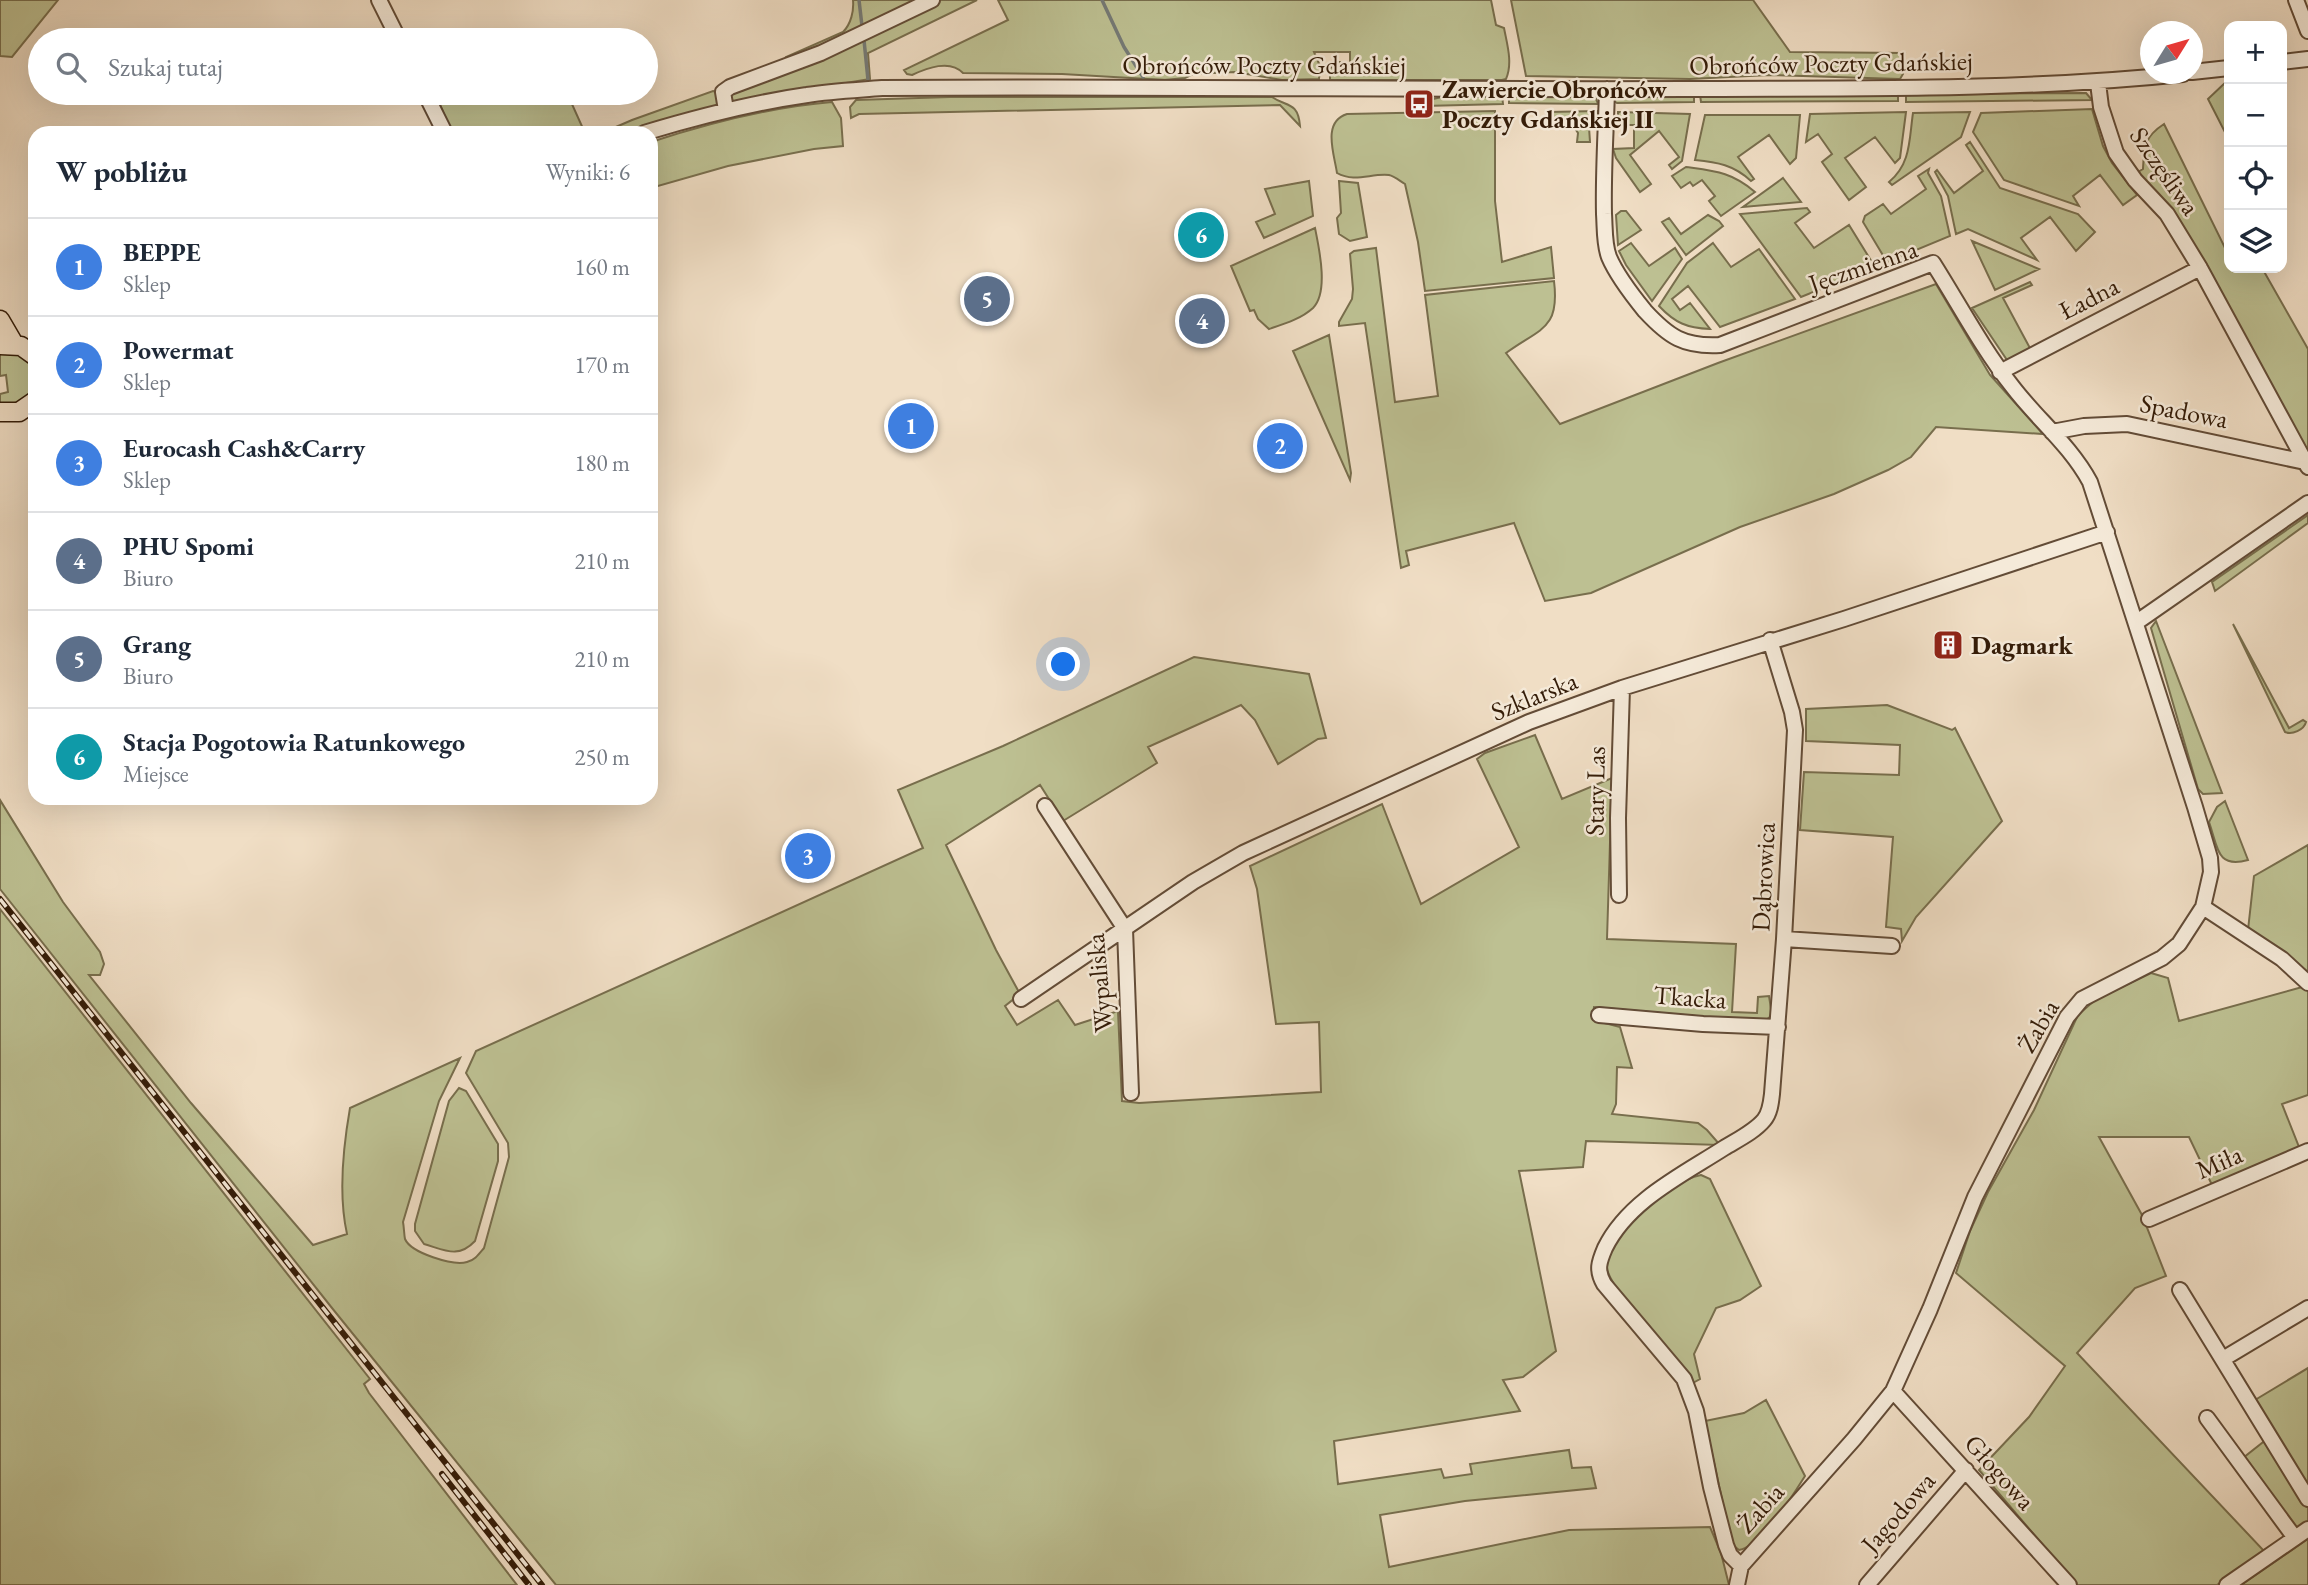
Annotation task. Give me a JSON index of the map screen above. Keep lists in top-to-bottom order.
{
  "streets": {
    "street": [
      "Obrońców Poczty Gdańskiej",
      "Szczęśliwa",
      "Jęczmienna",
      "Ładna",
      "Spadowa",
      "Szklarska",
      "Stary Las",
      "Dąbrowica",
      "Wypaliska",
      "Tkacka",
      "Żabia",
      "Miła",
      "Głogowa",
      "Jagodowa"
    ]
  },
  "crossings": [
    ["Obrońców Poczty Gdańskiej", "Szczęśliwa"],
    ["Obrońców Poczty Gdańskiej", "Jęczmienna"],
    ["Szczęśliwa", "Ładna"],
    ["Szczęśliwa", "Spadowa"],
    ["Jęczmienna", "Ładna"],
    ["Jęczmienna", "Spadowa"],
    ["Jęczmienna", "Szklarska"],
    ["Jęczmienna", "Żabia"],
    ["Szklarska", "Stary Las"],
    ["Szklarska", "Dąbrowica"],
    ["Szklarska", "Wypaliska"],
    ["Dąbrowica", "Tkacka"],
    ["Dąbrowica", "Żabia"],
    ["Żabia", "Głogowa"],
    ["Głogowa", "Jagodowa"]
  ],
  "places": {
    "bus stop": ["Zawiercie Obrońców Poczty Gdańskiej II"],
    "building": ["Dagmark"]
  },
  "north": "top right",
  "page": {
    "map_buttons": ["+", "−"],
    "search": "Szukaj tutaj",
    "heading": ["W pobliżu", "Wyniki: 6"],
    "pins": [
      "6",
      "5",
      "4",
      "1",
      "2",
      "3"
    ],
    "list": [
      {
        "mark": "1",
        "name": "BEPPE",
        "note": "Sklep",
        "value": "160 m"
      },
      {
        "mark": "2",
        "name": "Powermat",
        "note": "Sklep",
        "value": "170 m"
      },
      {
        "mark": "3",
        "name": "Eurocash Cash&Carry",
        "note": "Sklep",
        "value": "180 m"
      },
      {
        "mark": "4",
        "name": "PHU Spomi",
        "note": "Biuro",
        "value": "210 m"
      },
      {
        "mark": "5",
        "name": "Grang",
        "note": "Biuro",
        "value": "210 m"
      },
      {
        "mark": "6",
        "name": "Stacja Pogotowia Ratunkowego",
        "note": "Miejsce",
        "value": "250 m"
      }
    ]
  }
}
